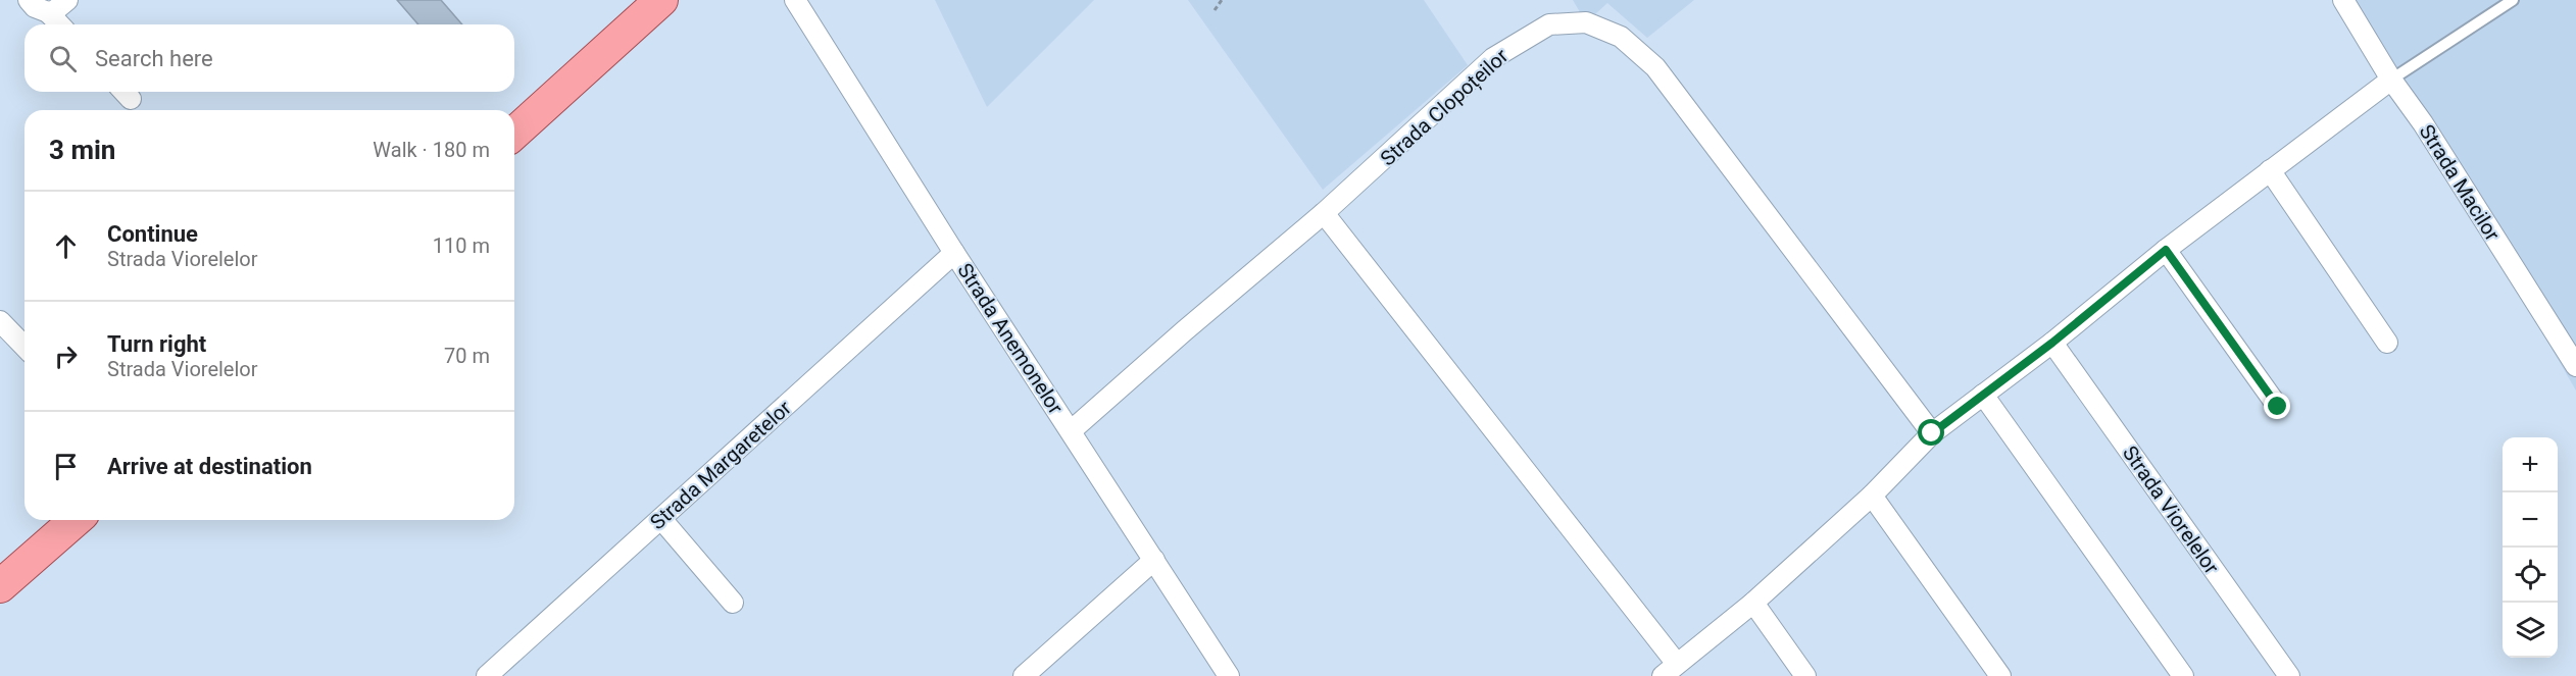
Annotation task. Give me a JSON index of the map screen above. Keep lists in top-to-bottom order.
{
  "streets": {
    "street": [
      "Strada Clopoțeilor",
      "Strada Macilor",
      "Strada Anemonelor",
      "Strada Margaretelor",
      "Strada Viorelelor"
    ]
  },
  "crossings": [
    ["Strada Clopoțeilor", "Strada Anemonelor"],
    ["Strada Anemonelor", "Strada Margaretelor"]
  ],
  "page": {
    "search": "Search here",
    "heading": ["3 min", "Walk · 180 m"],
    "list": [
      ["Continue", "Strada Viorelelor", "110 m"],
      ["Turn right", "Strada Viorelelor", "70 m"],
      "Arrive at destination"
    ],
    "map_buttons": ["+", "−"]
  }
}
